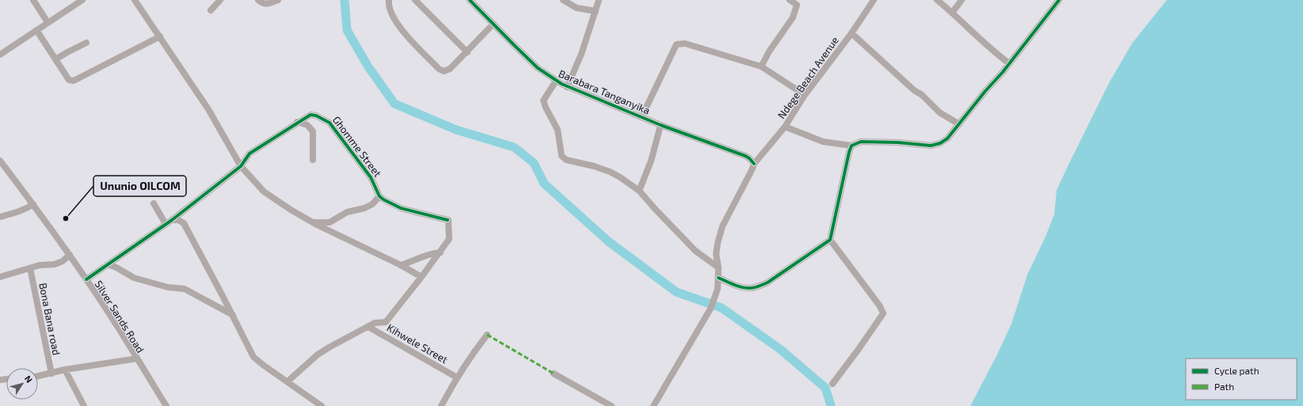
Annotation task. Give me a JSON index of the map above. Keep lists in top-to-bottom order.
{
  "streets": {
    "street": [
      "Ndege Beach Avenue",
      "Barabara Tanganyika",
      "Ghomme Street",
      "Silver Sands Road",
      "Bona Bana road",
      "Kihwele Street"
    ]
  },
  "crossings": [
    ["Ndege Beach Avenue", "Barabara Tanganyika"],
    ["Ghomme Street", "Silver Sands Road"]
  ],
  "places": ["Ununio OILCOM"],
  "legend": ["Cycle path", "Path"],
  "north": "top right"
}
